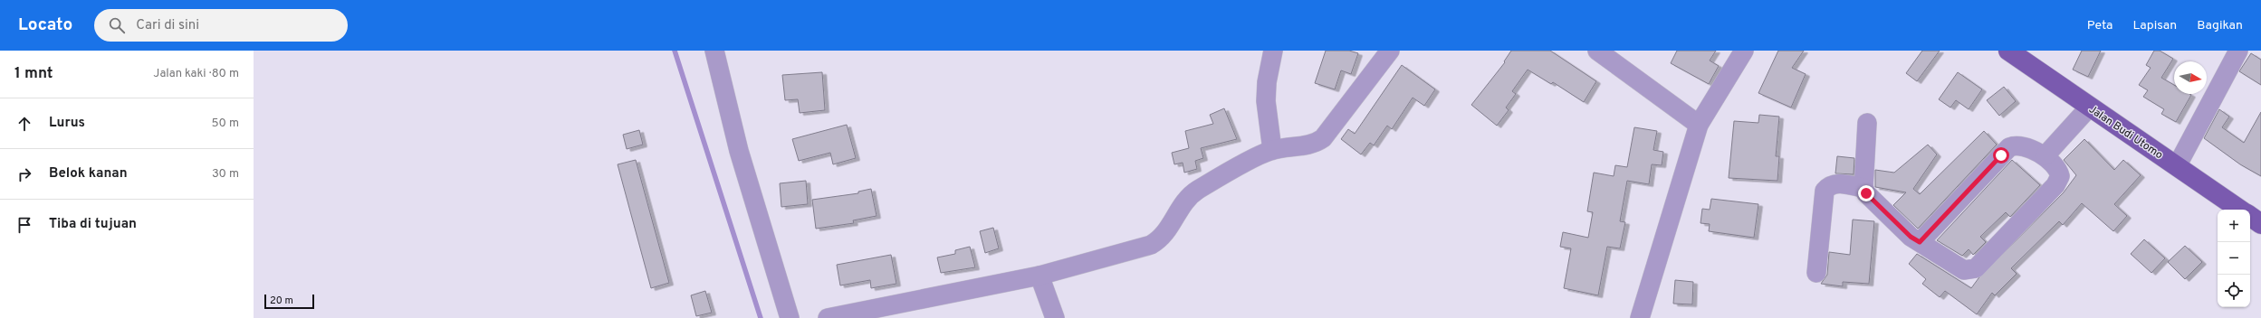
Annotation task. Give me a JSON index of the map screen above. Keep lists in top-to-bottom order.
{
  "streets": {
    "main road": ["Jalan Budi Utomo"]
  },
  "scale_bar": "20 m",
  "north": "right",
  "page": {
    "header": "Locato",
    "search": "Cari di sini",
    "nav": ["Peta", "Lapisan", "Bagikan"],
    "heading": ["1 mnt", "Jalan kaki · 80 m"],
    "list": [
      ["Lurus", "50 m"],
      ["Belok kanan", "30 m"],
      "Tiba di tujuan"
    ],
    "map_buttons": ["+", "−"],
    "scale": "20 m"
  }
}
